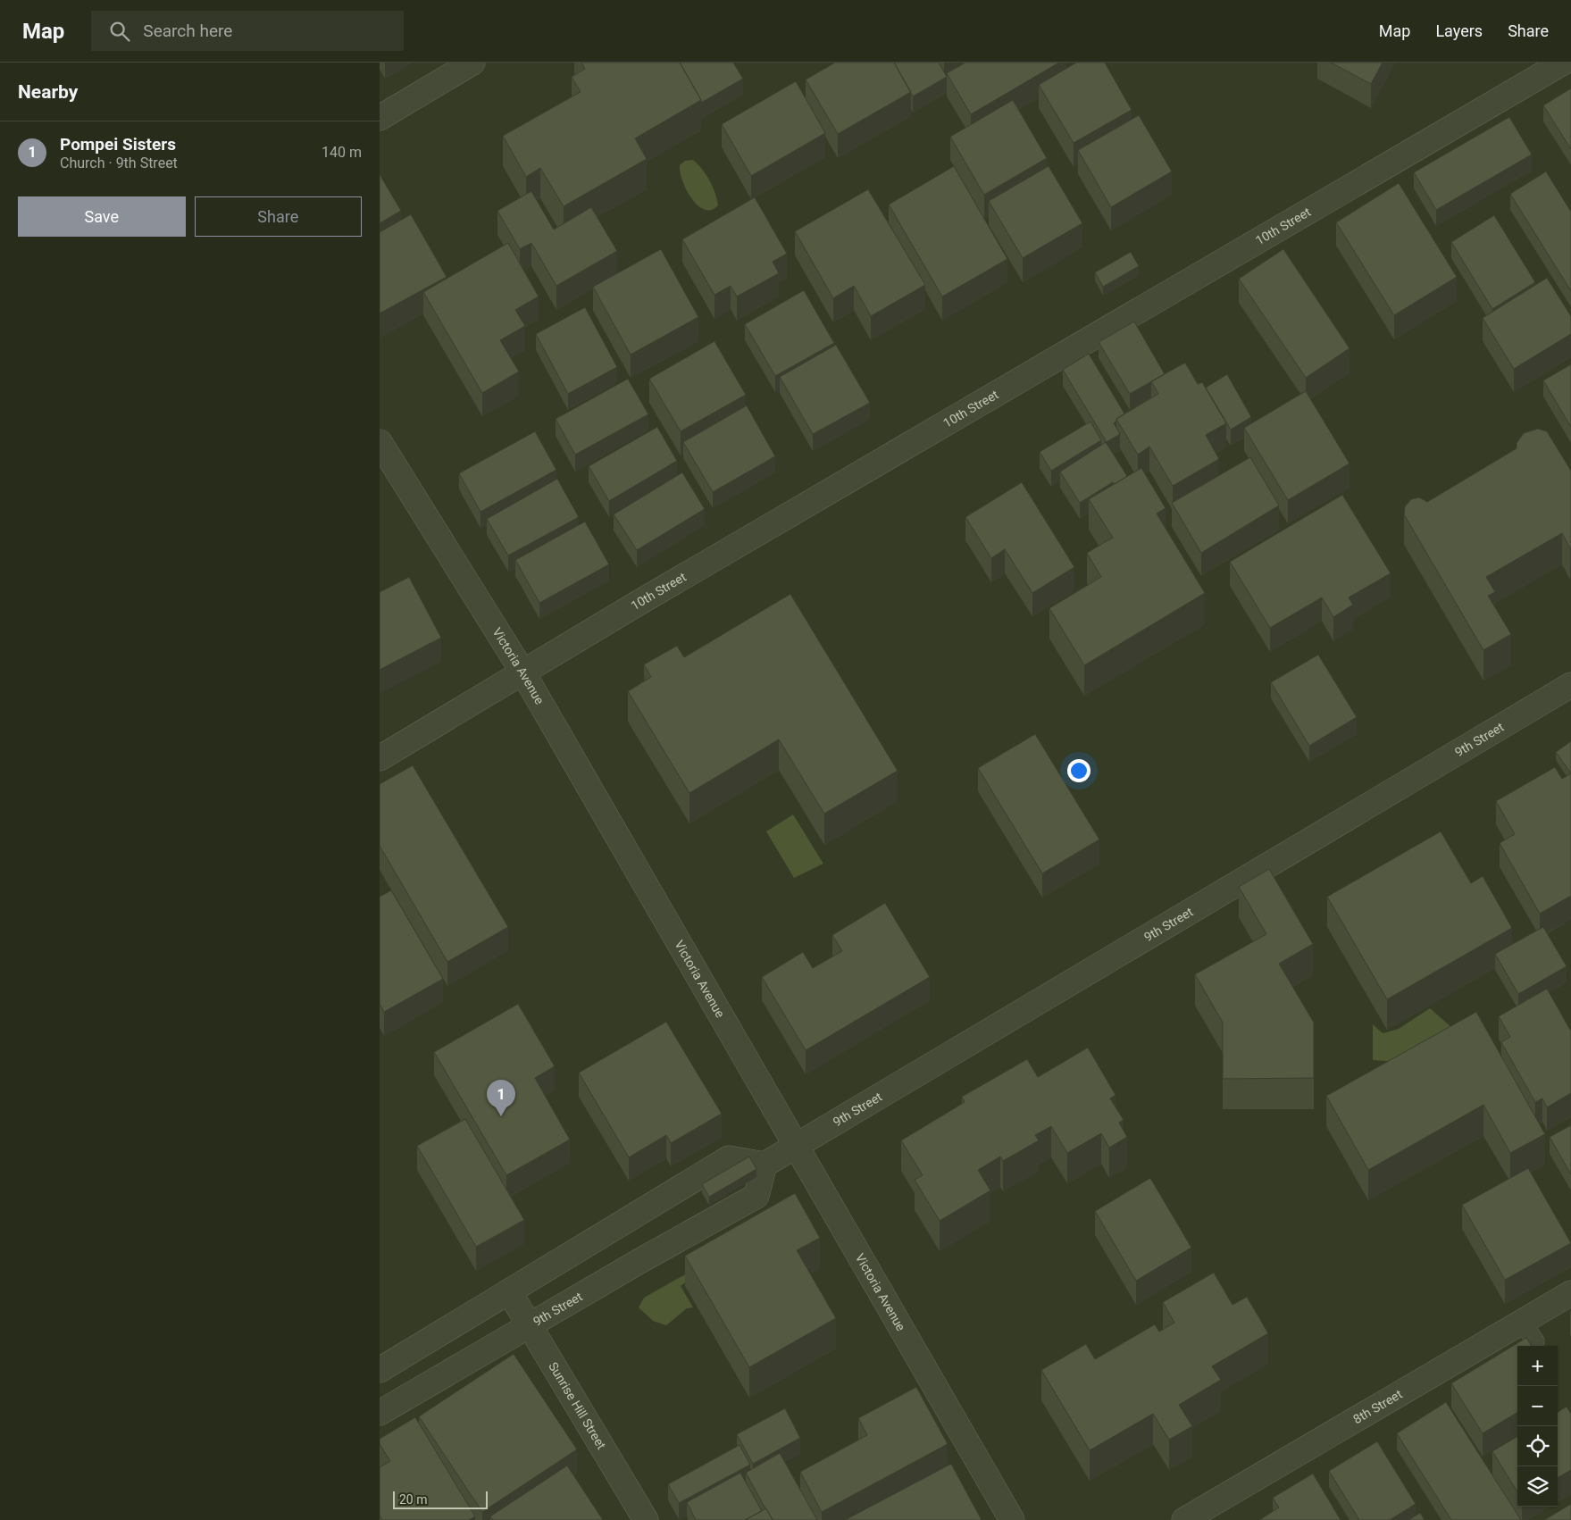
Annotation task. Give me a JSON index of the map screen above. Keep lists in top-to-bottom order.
{
  "streets": {
    "street": [
      "10th Street",
      "Victoria Avenue",
      "9th Street",
      "Sunrise Hill Street",
      "8th Street"
    ]
  },
  "crossings": [
    ["10th Street", "Victoria Avenue"],
    ["Victoria Avenue", "9th Street"],
    ["9th Street", "Sunrise Hill Street"]
  ],
  "scale_bar": "20 m",
  "page": {
    "header": "Map",
    "search": "Search here",
    "nav": ["Map", "Layers", "Share"],
    "heading": "Nearby",
    "list": [
      {
        "mark": "1",
        "name": "Pompei Sisters",
        "note": "Church · 9th Street",
        "value": "140 m"
      }
    ],
    "buttons": ["Save", "Share"],
    "pins": "1",
    "map_buttons": ["+", "−"],
    "scale": "20 m"
  }
}
